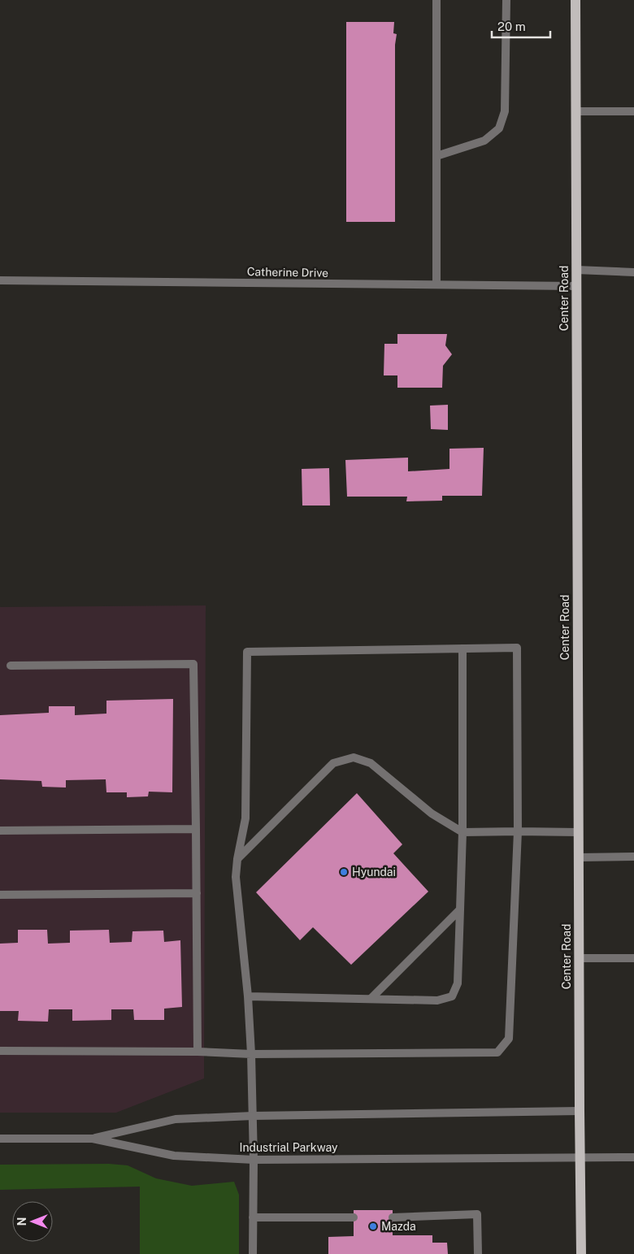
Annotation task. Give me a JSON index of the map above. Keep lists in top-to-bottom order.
{
  "streets": {
    "main road": ["Center Road"],
    "street": ["Catherine Drive", "Industrial Parkway"]
  },
  "crossings": [
    ["Catherine Drive", "Center Road"],
    ["Center Road", "Industrial Parkway"]
  ],
  "places": ["Hyundai", "Mazda"],
  "scale_bar": "20 m",
  "north": "left"
}
